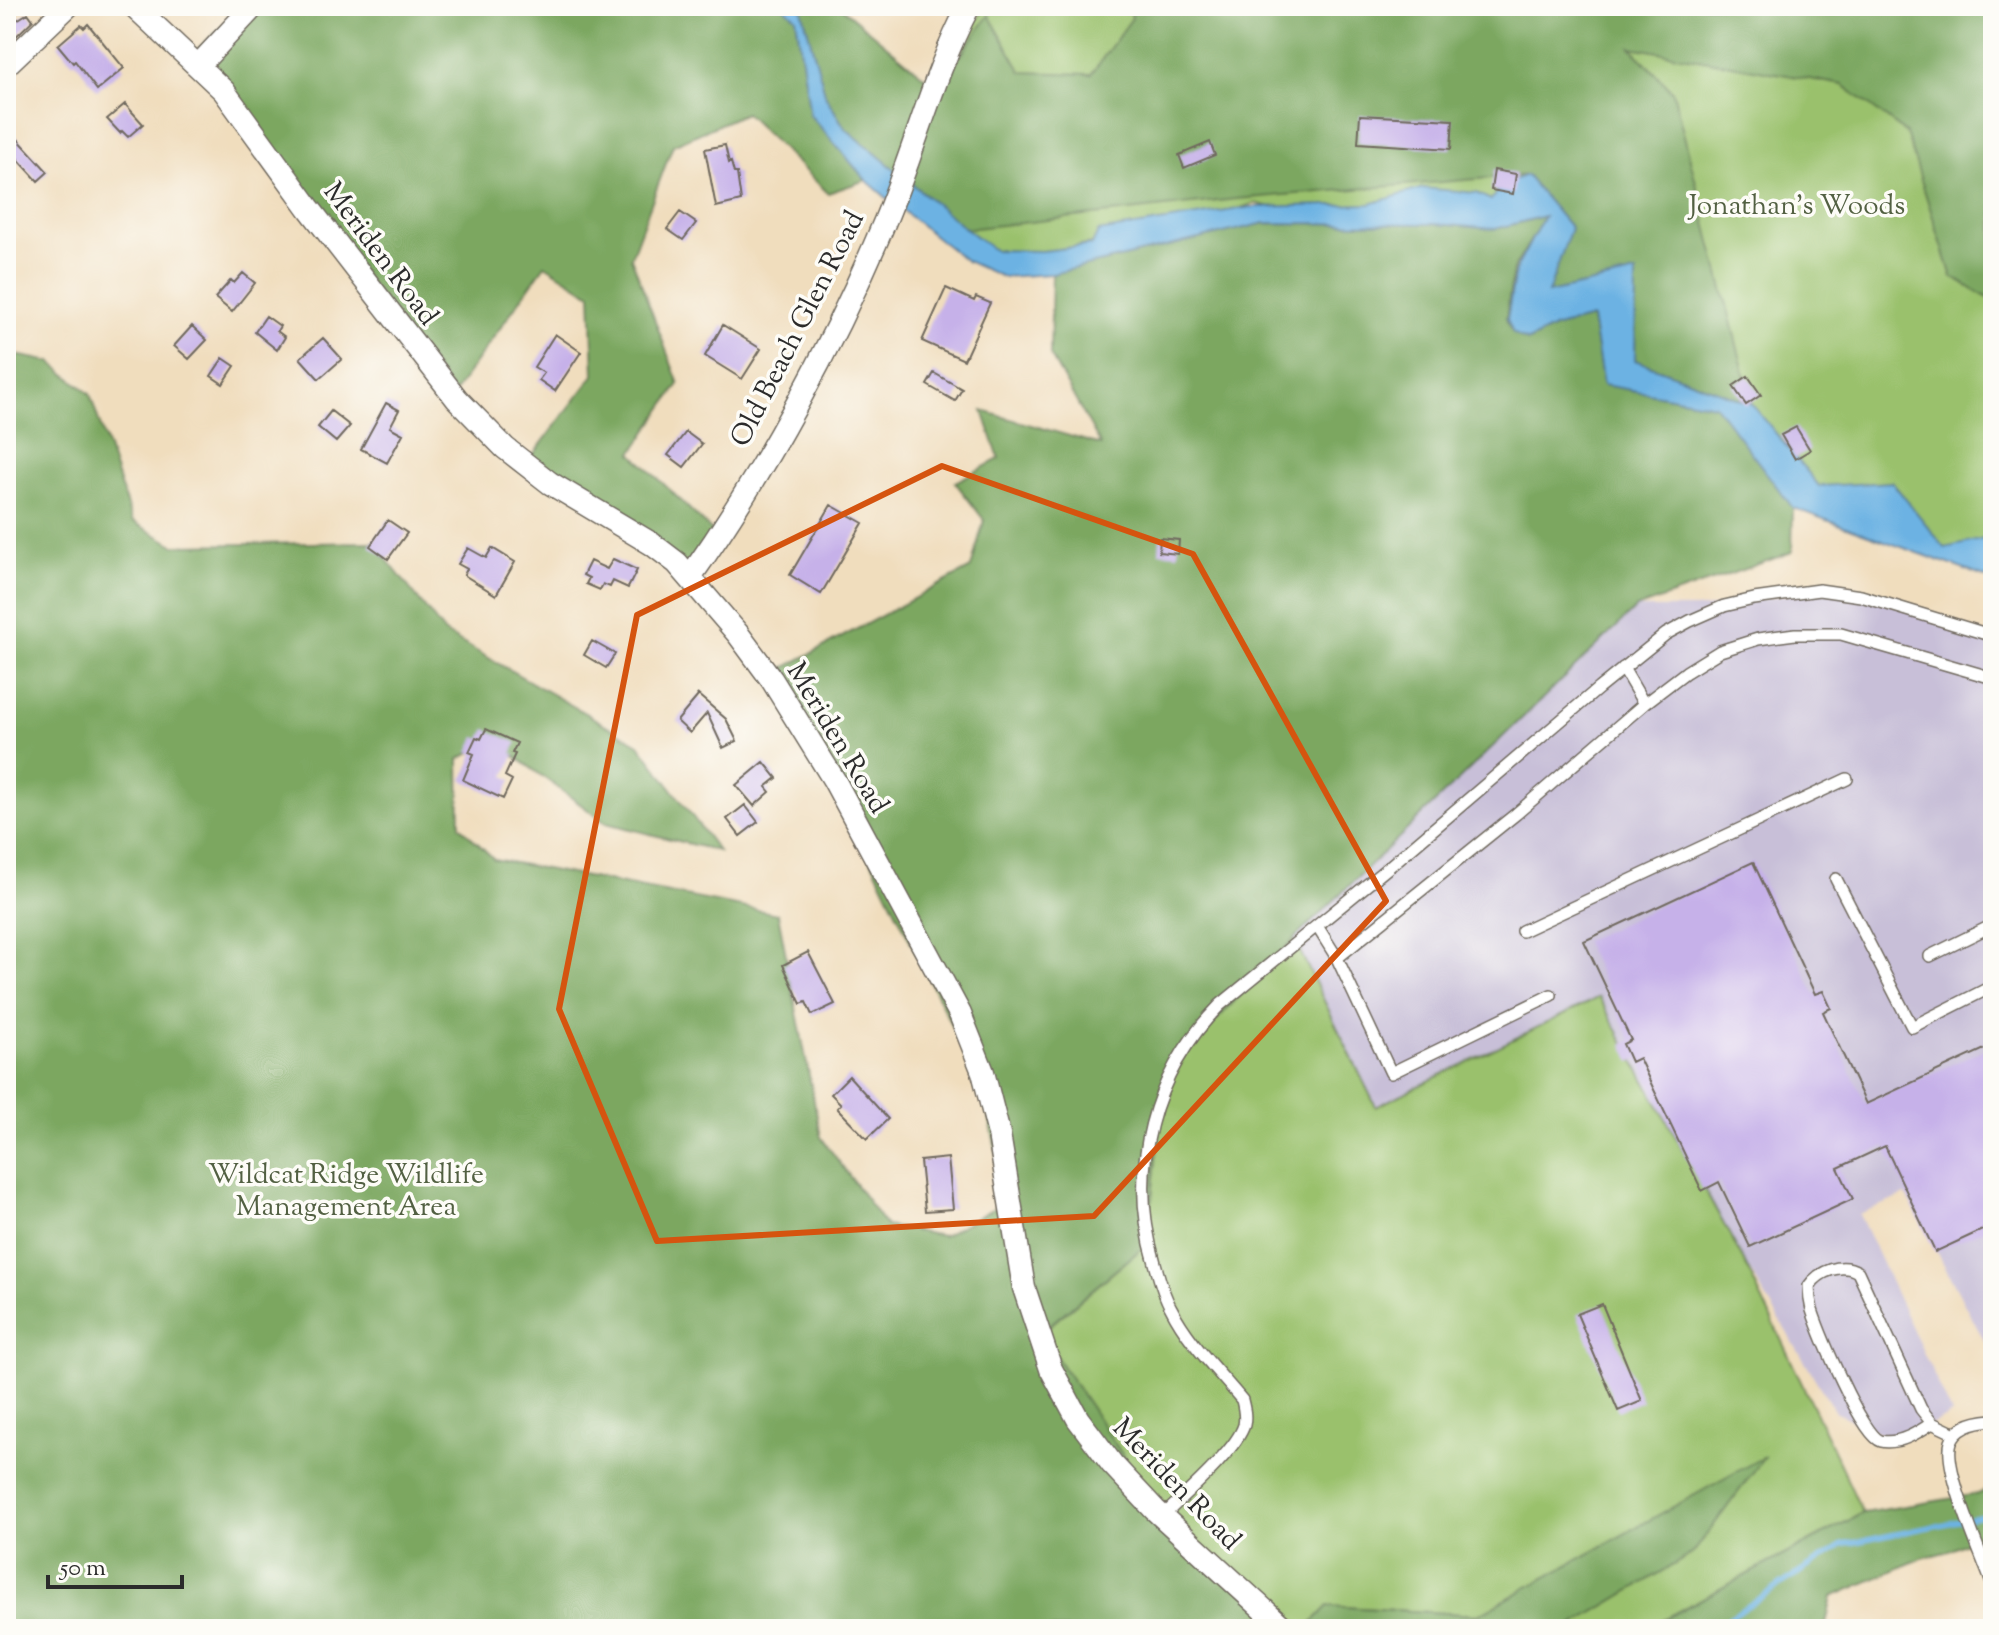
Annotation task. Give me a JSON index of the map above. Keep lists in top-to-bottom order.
{
  "streets": {
    "street": ["Meriden Road", "Old Beach Glen Road"]
  },
  "crossings": [
    ["Meriden Road", "Old Beach Glen Road"]
  ],
  "parks": ["Jonathan's Woods", "Wildcat Ridge Wildlife Management Area"],
  "scale_bar": "50 m"
}
